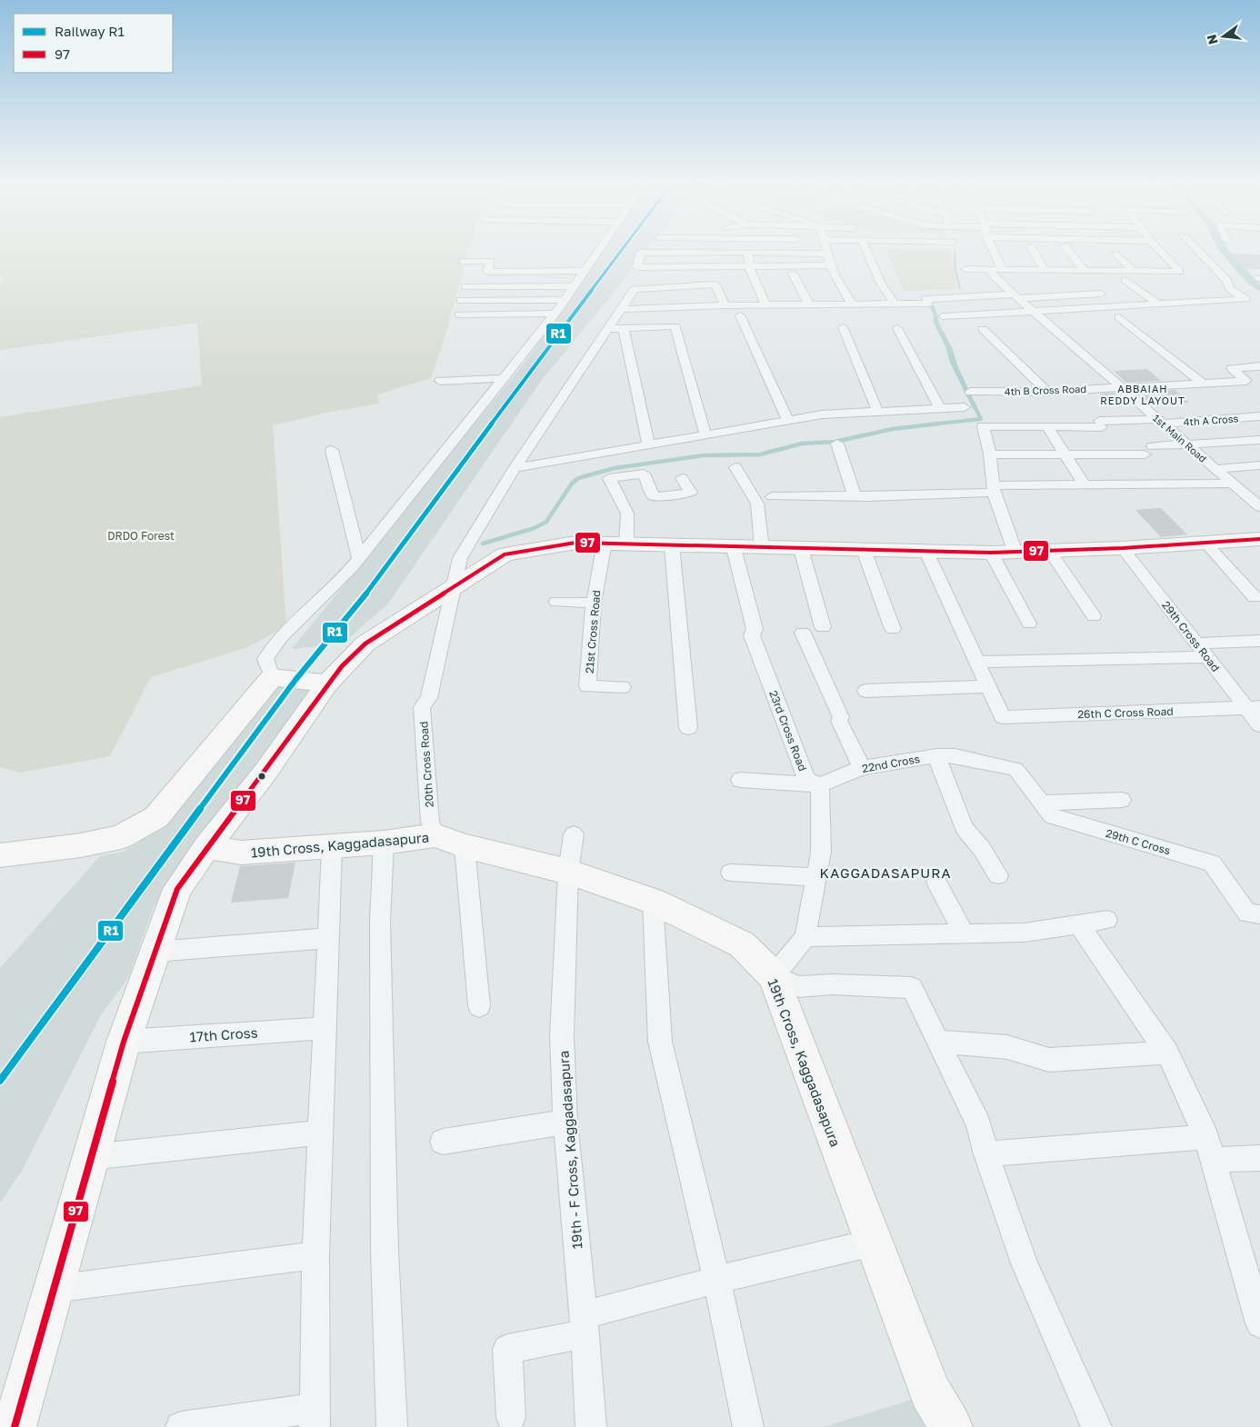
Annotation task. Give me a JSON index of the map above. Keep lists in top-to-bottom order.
{
  "streets": {
    "main road": ["19th Cross, Kaggadasapura"],
    "street": [
      "4th B Cross Road",
      "4th A Cross",
      "1st Main Road",
      "21st Cross Road",
      "29th Cross Road",
      "26th C Cross Road",
      "23rd Cross Road",
      "22nd Cross",
      "20th Cross Road",
      "29th C Cross",
      "17th Cross",
      "19th - F Cross, Kaggadasapura"
    ]
  },
  "crossings": [
    ["4th B Cross Road", "1st Main Road"],
    ["4th A Cross", "1st Main Road"],
    ["29th Cross Road", "26th C Cross Road"],
    ["23rd Cross Road", "22nd Cross"],
    ["22nd Cross", "29th C Cross"],
    ["20th Cross Road", "19th Cross, Kaggadasapura"],
    ["19th Cross, Kaggadasapura", "19th - F Cross, Kaggadasapura"]
  ],
  "districts": ["ABBAIAH REDDY LAYOUT", "KAGGADASAPURA"],
  "parks": ["DRDO Forest"],
  "lines": ["rail line R1", "transit line 97"],
  "legend": ["Railway R1", "97"],
  "north": "left"
}
